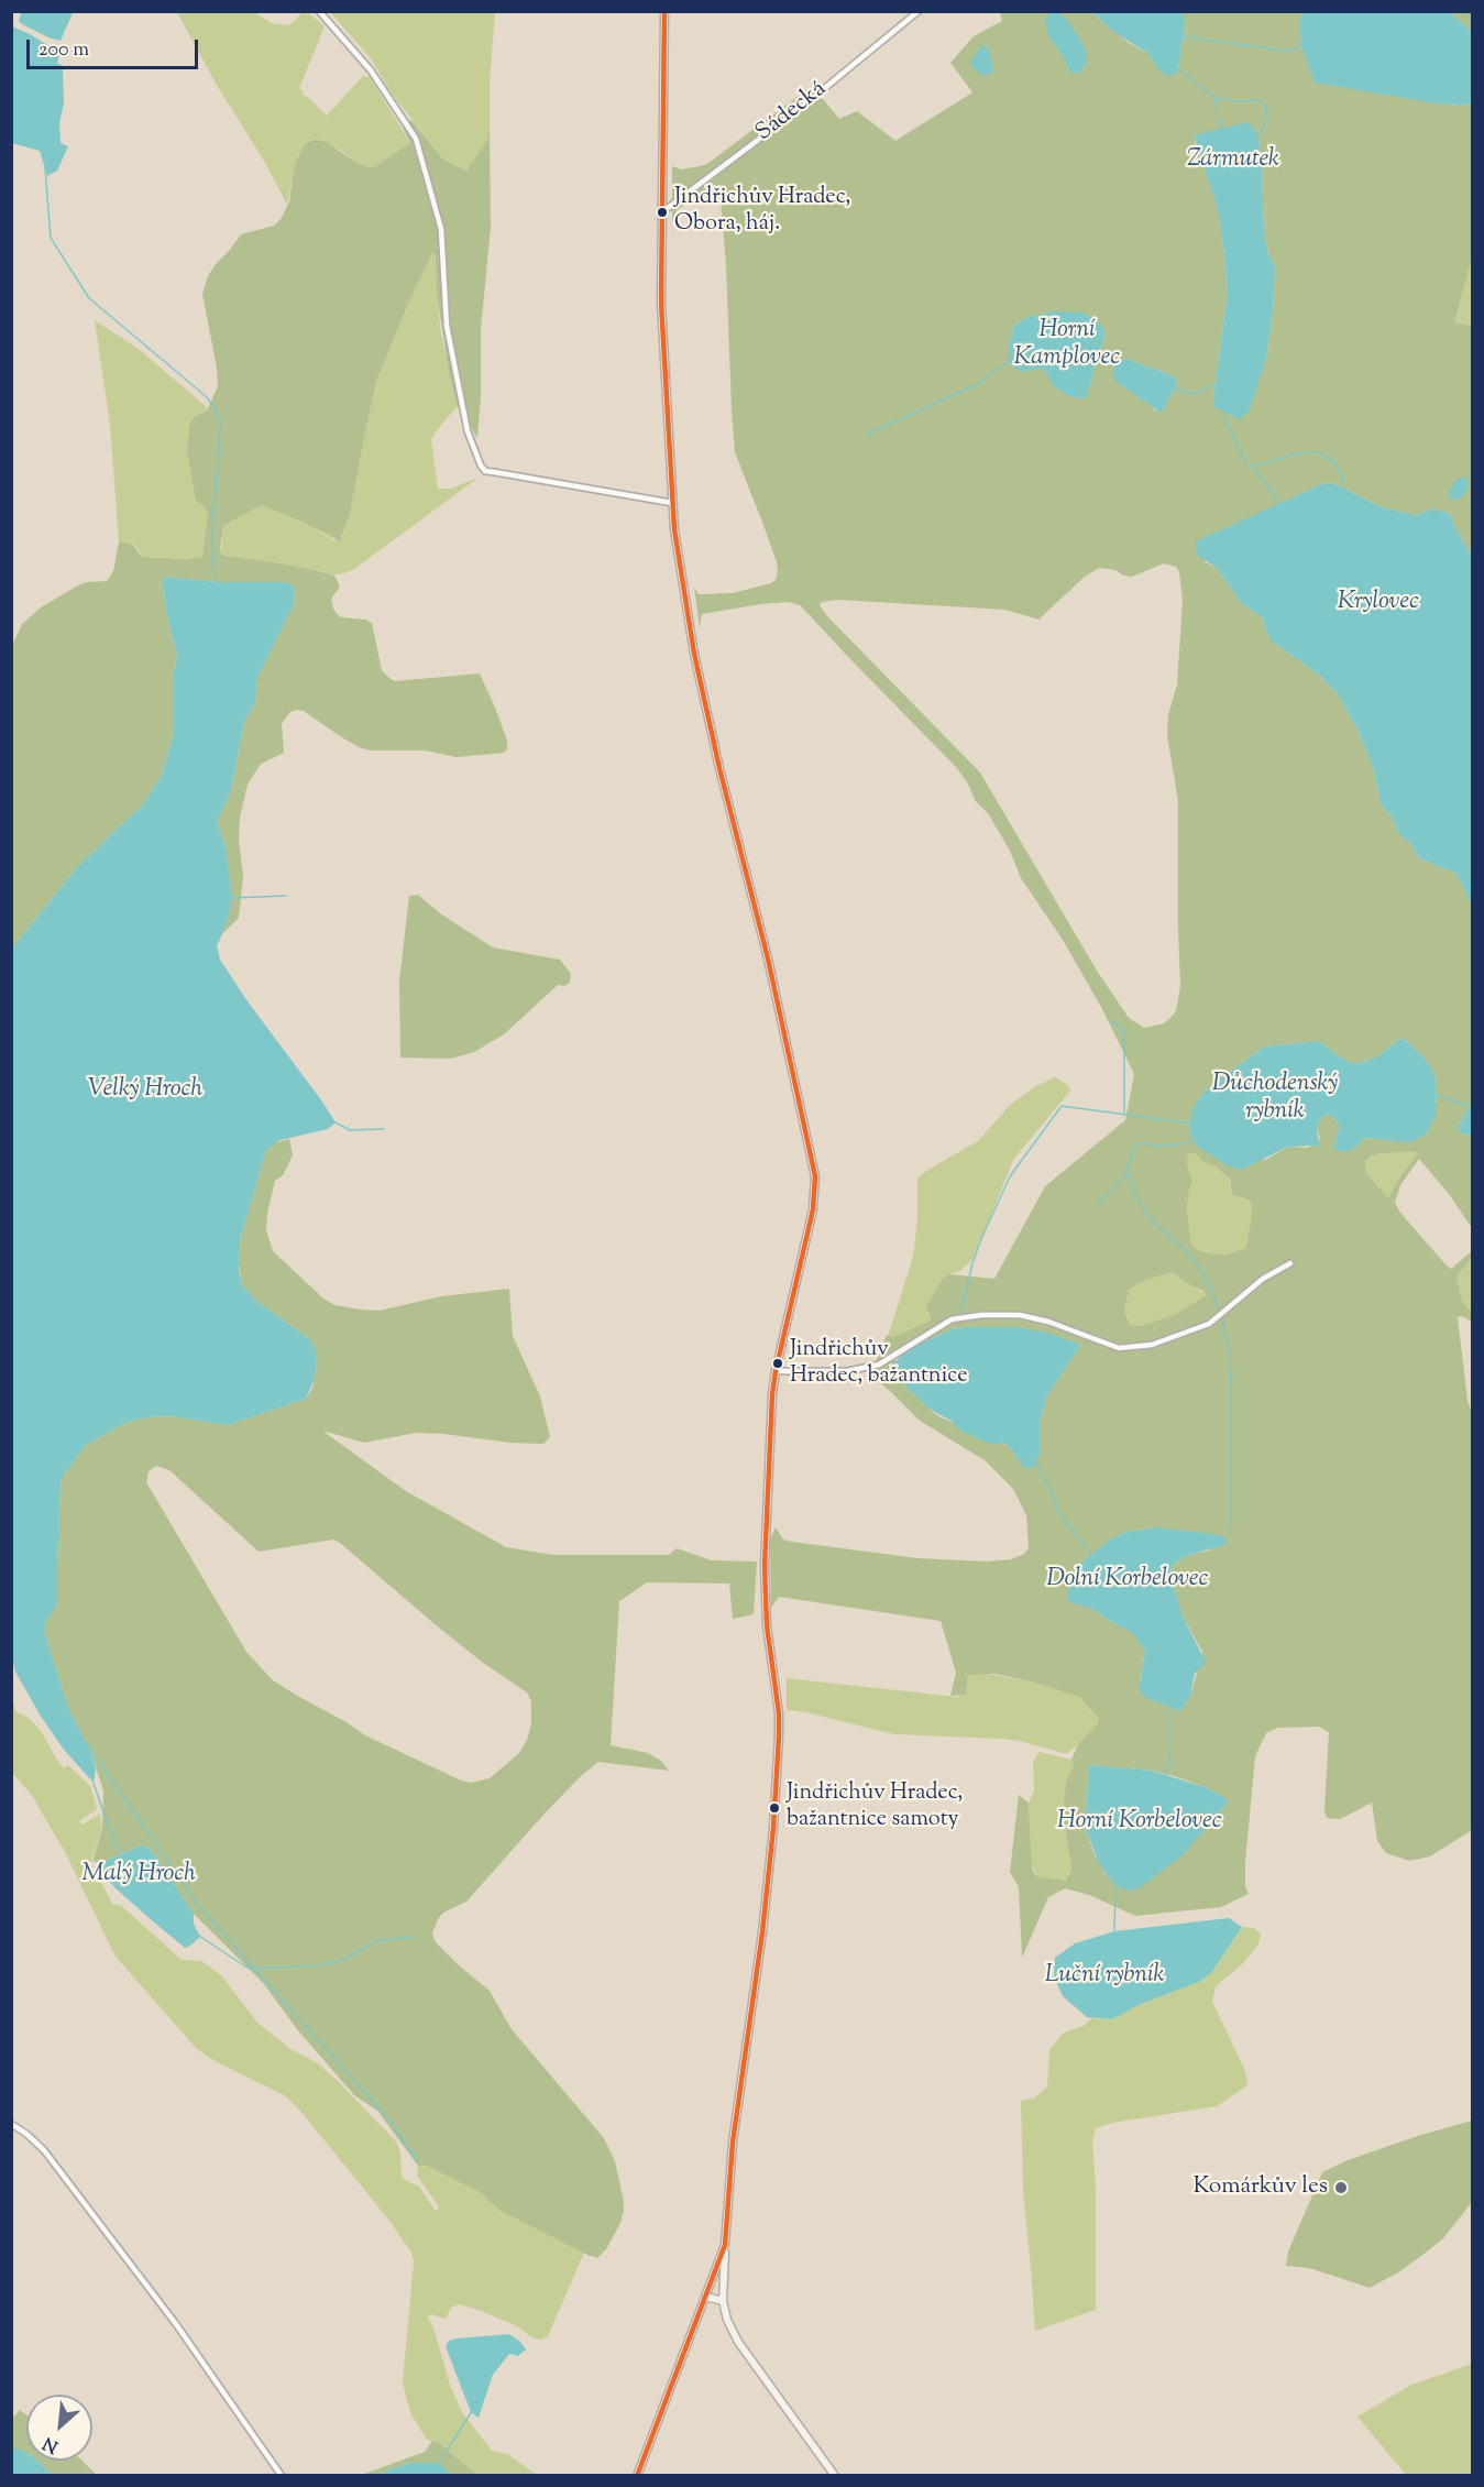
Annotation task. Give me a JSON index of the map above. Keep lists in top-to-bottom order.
{
  "streets": {
    "street": ["Sádecká"]
  },
  "water": [
    "Zármutek",
    "Horní Kamplovec",
    "Krylovec",
    "Důchodenský rybník",
    "Velký Hroch",
    "Dolní Korbelovec",
    "Horní Korbelovec",
    "Malý Hroch",
    "Luční rybník"
  ],
  "places": [
    "Jindřichův Hradec, Obora, háj.",
    "Jindřichův Hradec, bažantnice",
    "Jindřichův Hradec, bažantnice samoty",
    "Komárkův les"
  ],
  "scale_bar": "200 m",
  "north": "bottom left"
}
